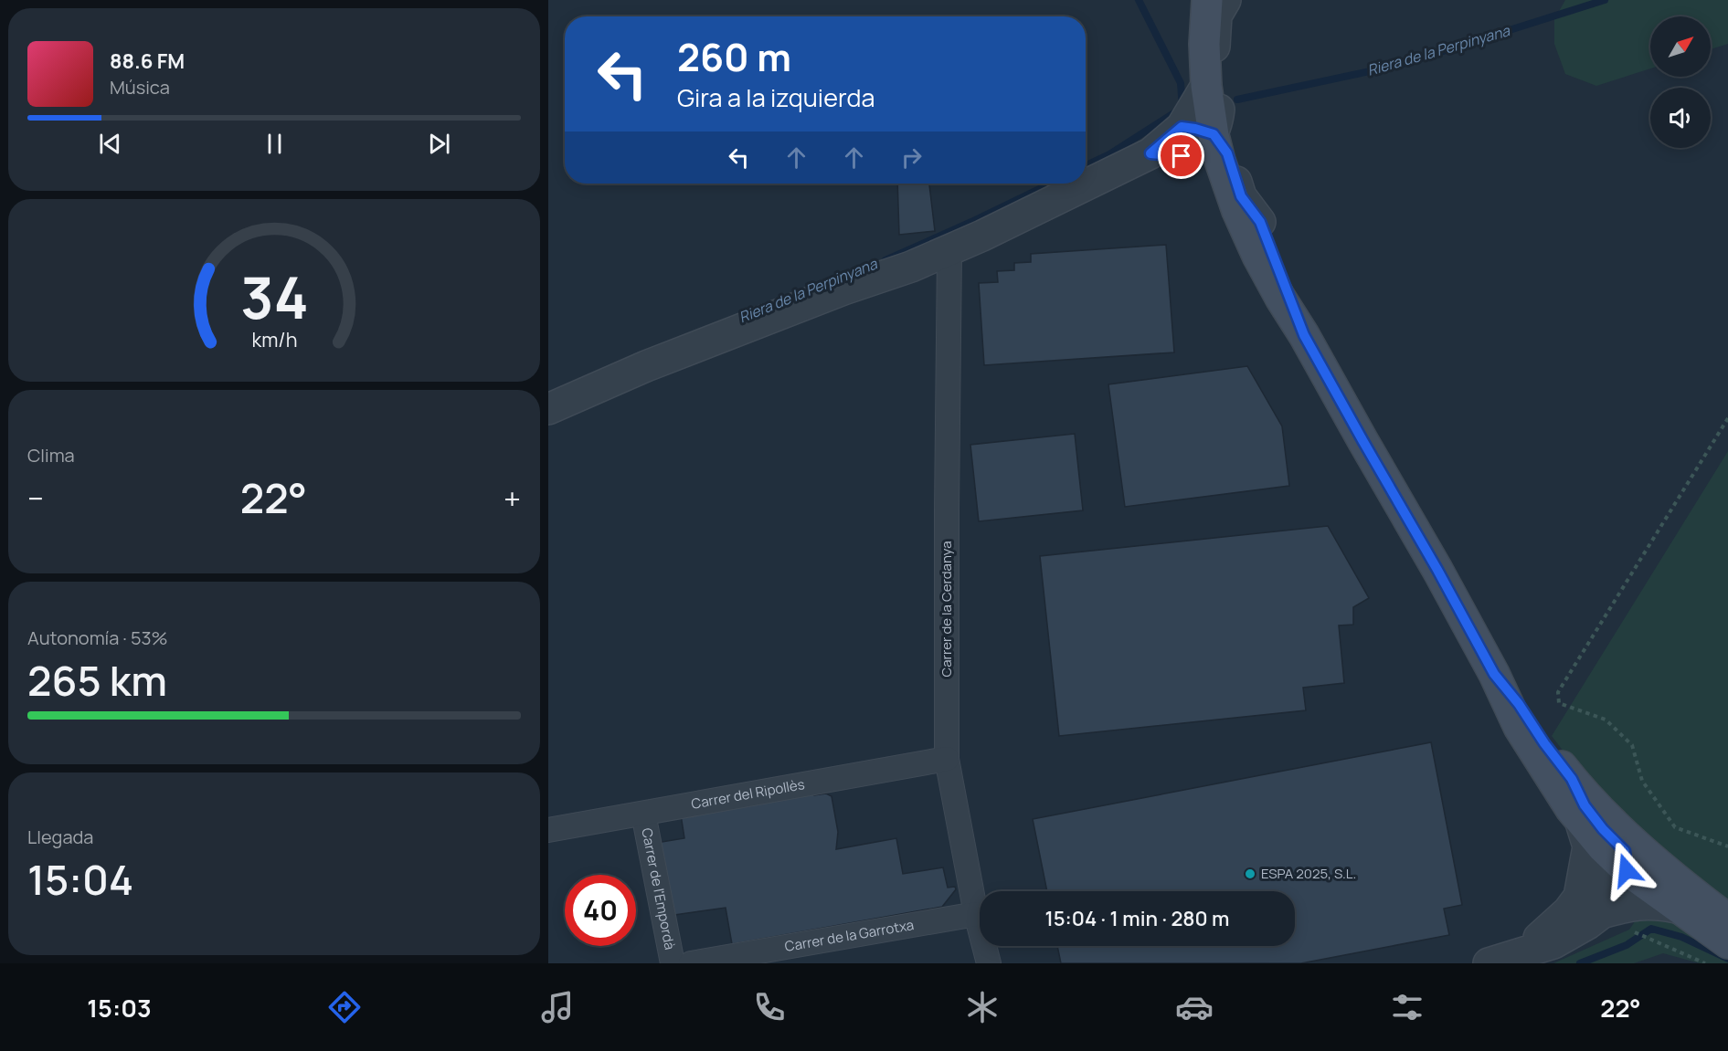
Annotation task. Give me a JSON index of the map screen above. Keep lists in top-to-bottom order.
{
  "streets": {
    "street": [
      "Carrer de la Cerdanya",
      "Carrer del Ripollès",
      "Carrer de l'Empordà",
      "Carrer de la Garrotxa"
    ]
  },
  "crossings": [
    ["Carrer de la Cerdanya", "Carrer del Ripollès"],
    ["Carrer de la Cerdanya", "Carrer de la Garrotxa"],
    ["Carrer del Ripollès", "Carrer de l'Empordà"]
  ],
  "water": ["Riera de la Perpinyana"],
  "places": ["ESPA 2025, S.L."],
  "north": "top right",
  "page": {
    "turn": ["260 m", "Gira a la izquierda"],
    "song": ["88.6 FM", "Música"],
    "tile": [
      "Clima",
      ["Autonomía · 53%", "265 km"],
      ["Llegada", "15:04"]
    ],
    "heat": ["−", "22°", "+"],
    "limit": "40",
    "trip": "15:04 · 1 min · 280 m",
    "tabs": ["15:03", "22°"],
    "gauge": ["34", "km/h"]
  }
}
